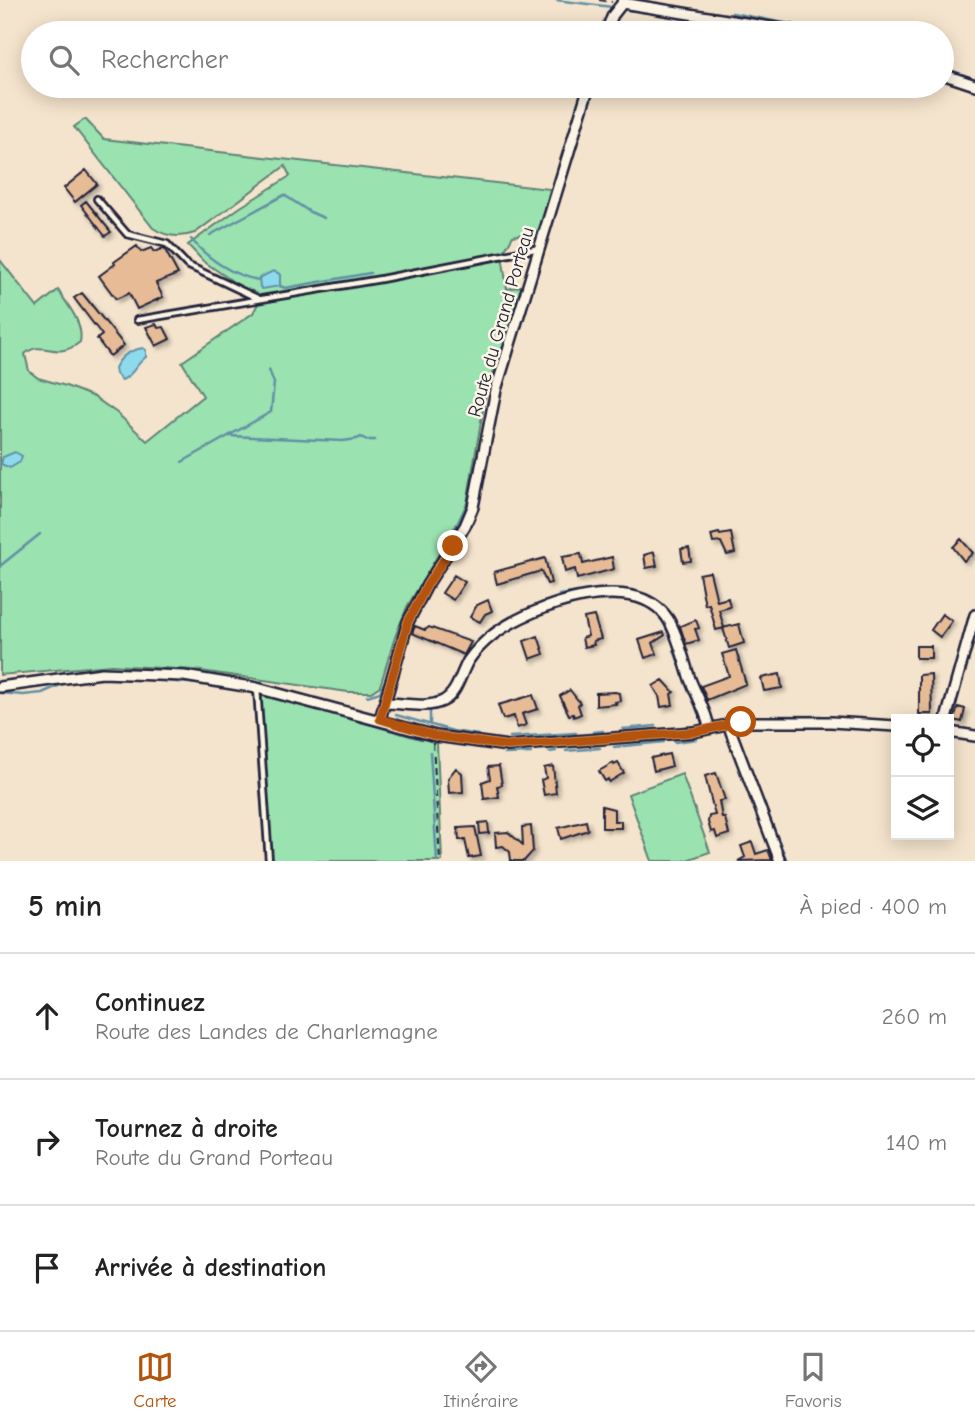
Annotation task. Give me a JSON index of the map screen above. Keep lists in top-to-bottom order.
{
  "streets": {
    "street": ["Route du Grand Porteau"]
  },
  "page": {
    "search": "Rechercher",
    "heading": ["5 min", "À pied · 400 m"],
    "list": [
      ["Continuez", "Route des Landes de Charlemagne", "260 m"],
      ["Tournez à droite", "Route du Grand Porteau", "140 m"],
      "Arrivée à destination"
    ],
    "nav": ["Carte", "Itinéraire", "Favoris"]
  }
}
